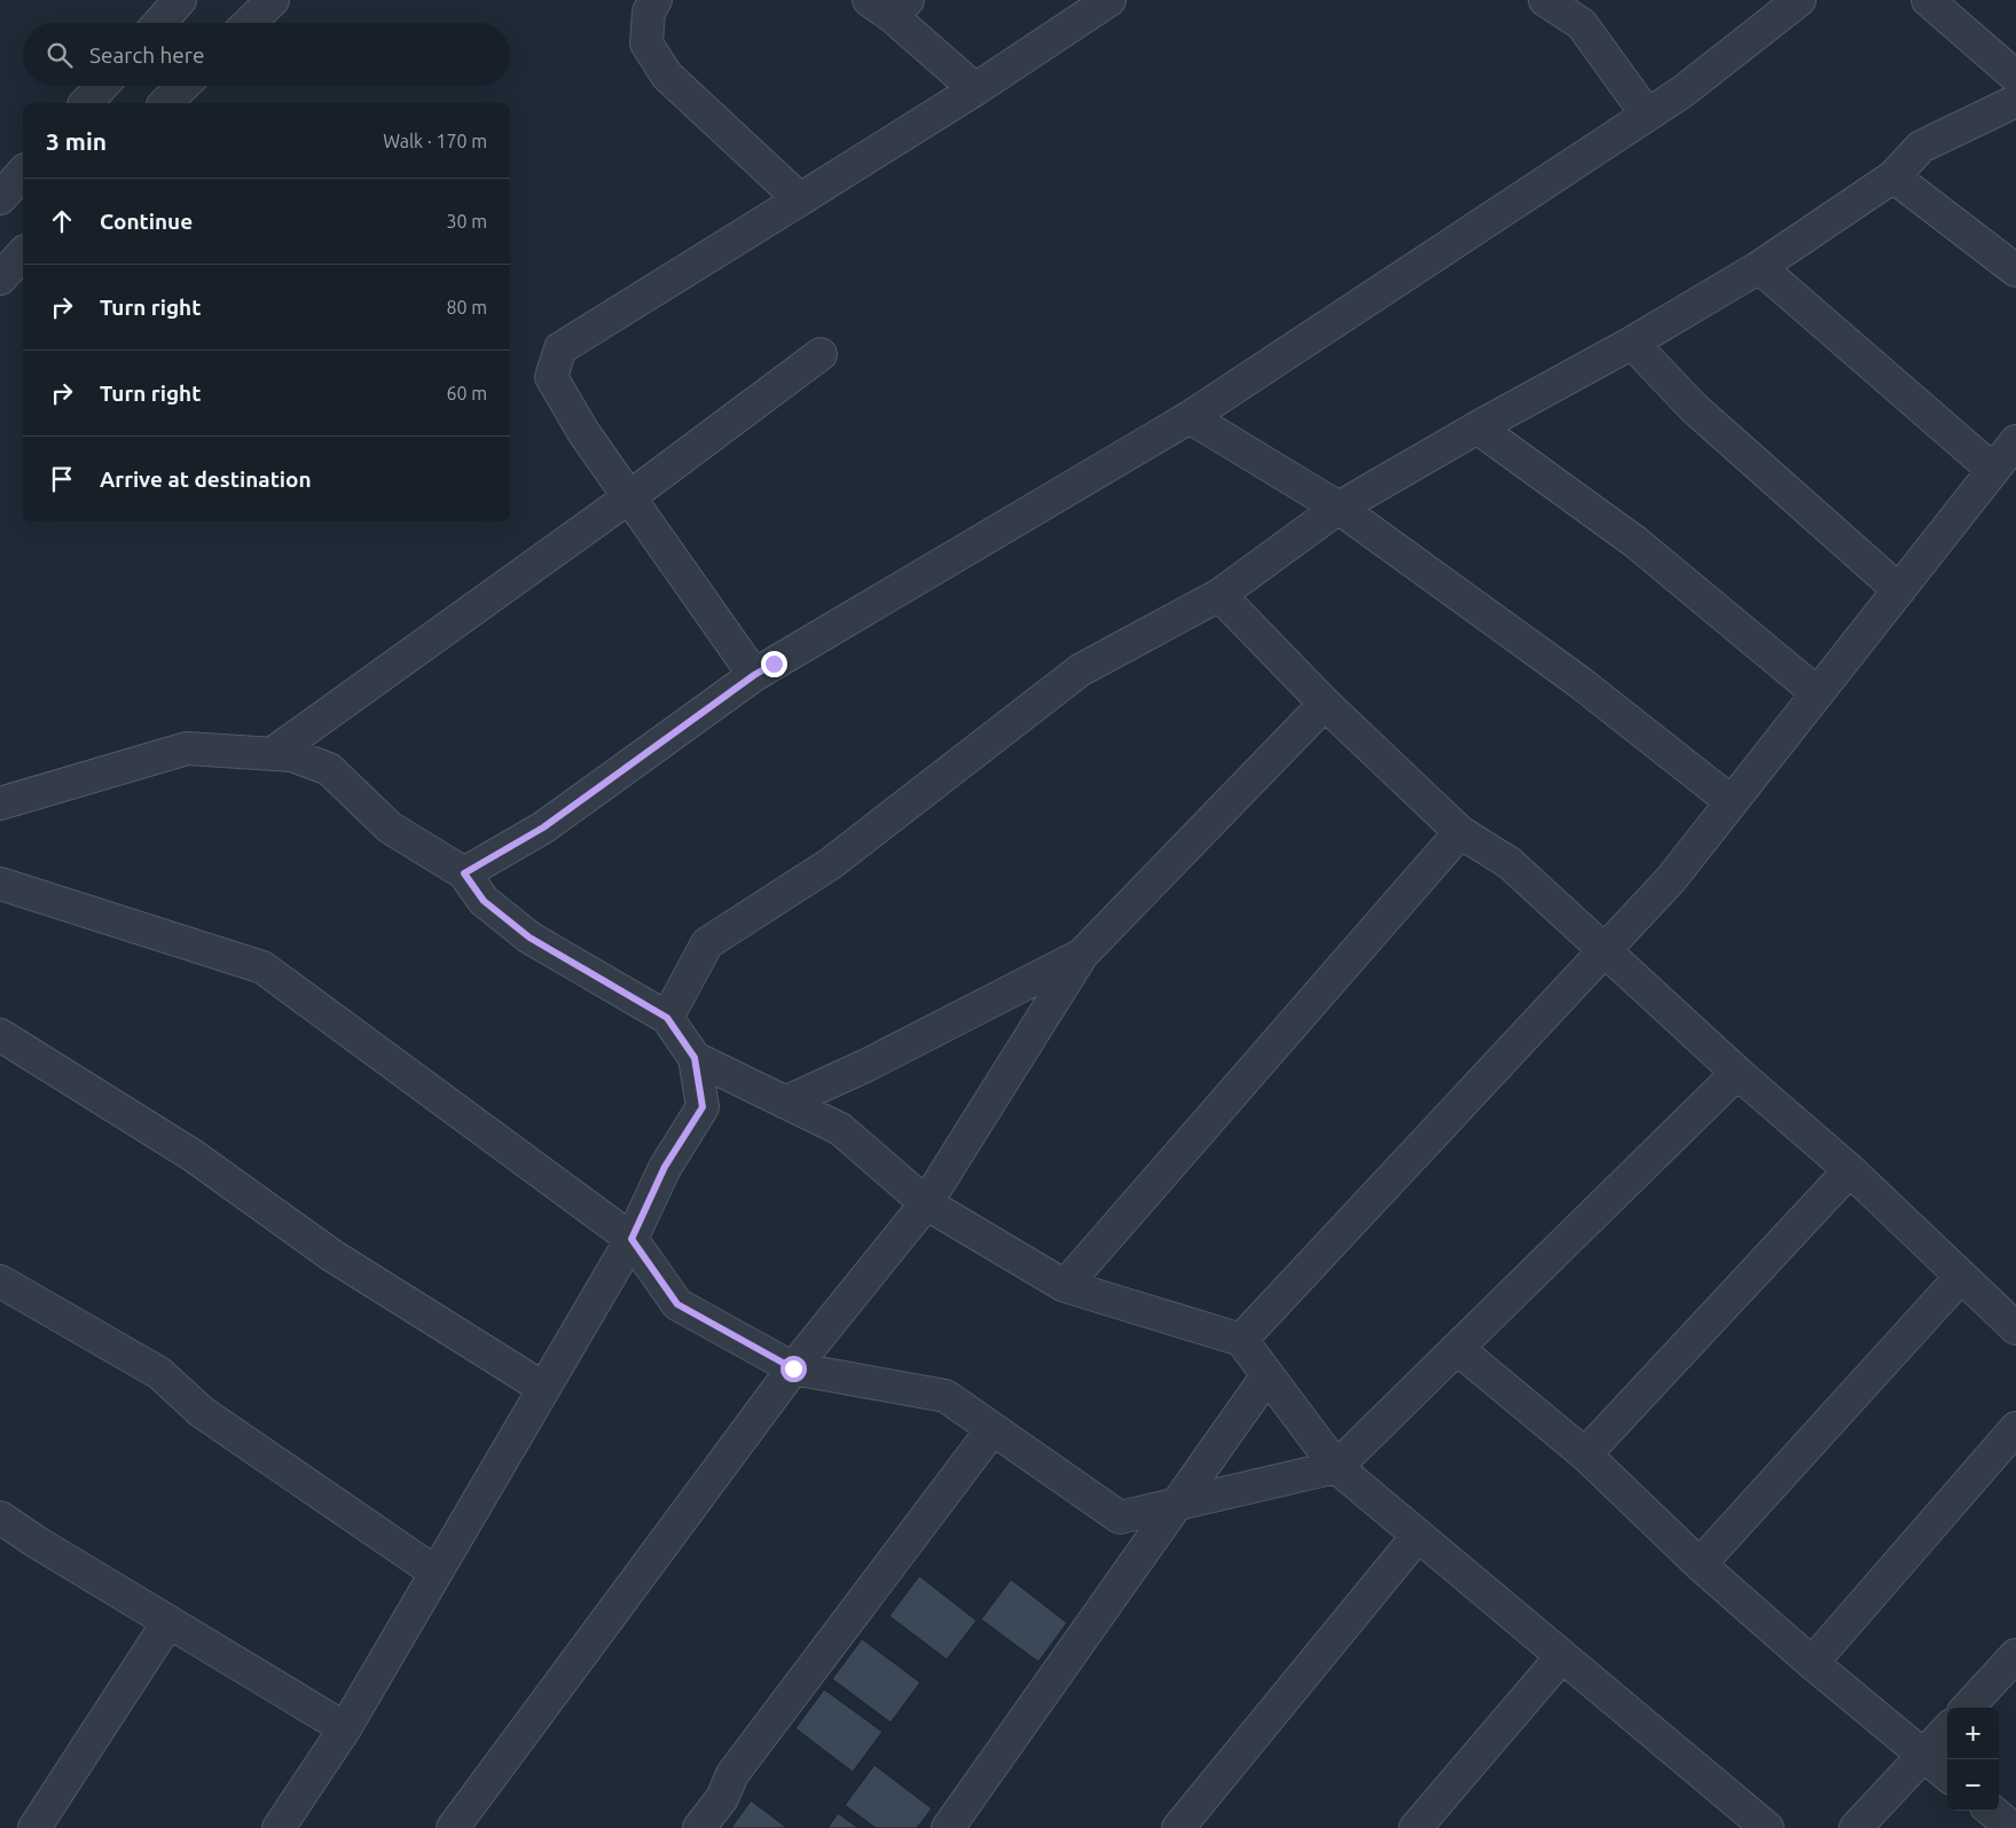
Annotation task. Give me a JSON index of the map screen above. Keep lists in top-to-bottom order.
{
  "page": {
    "search": "Search here",
    "heading": ["3 min", "Walk · 170 m"],
    "list": [
      ["Continue", "30 m"],
      ["Turn right", "80 m"],
      ["Turn right", "60 m"],
      "Arrive at destination"
    ],
    "map_buttons": ["+", "−"]
  }
}
